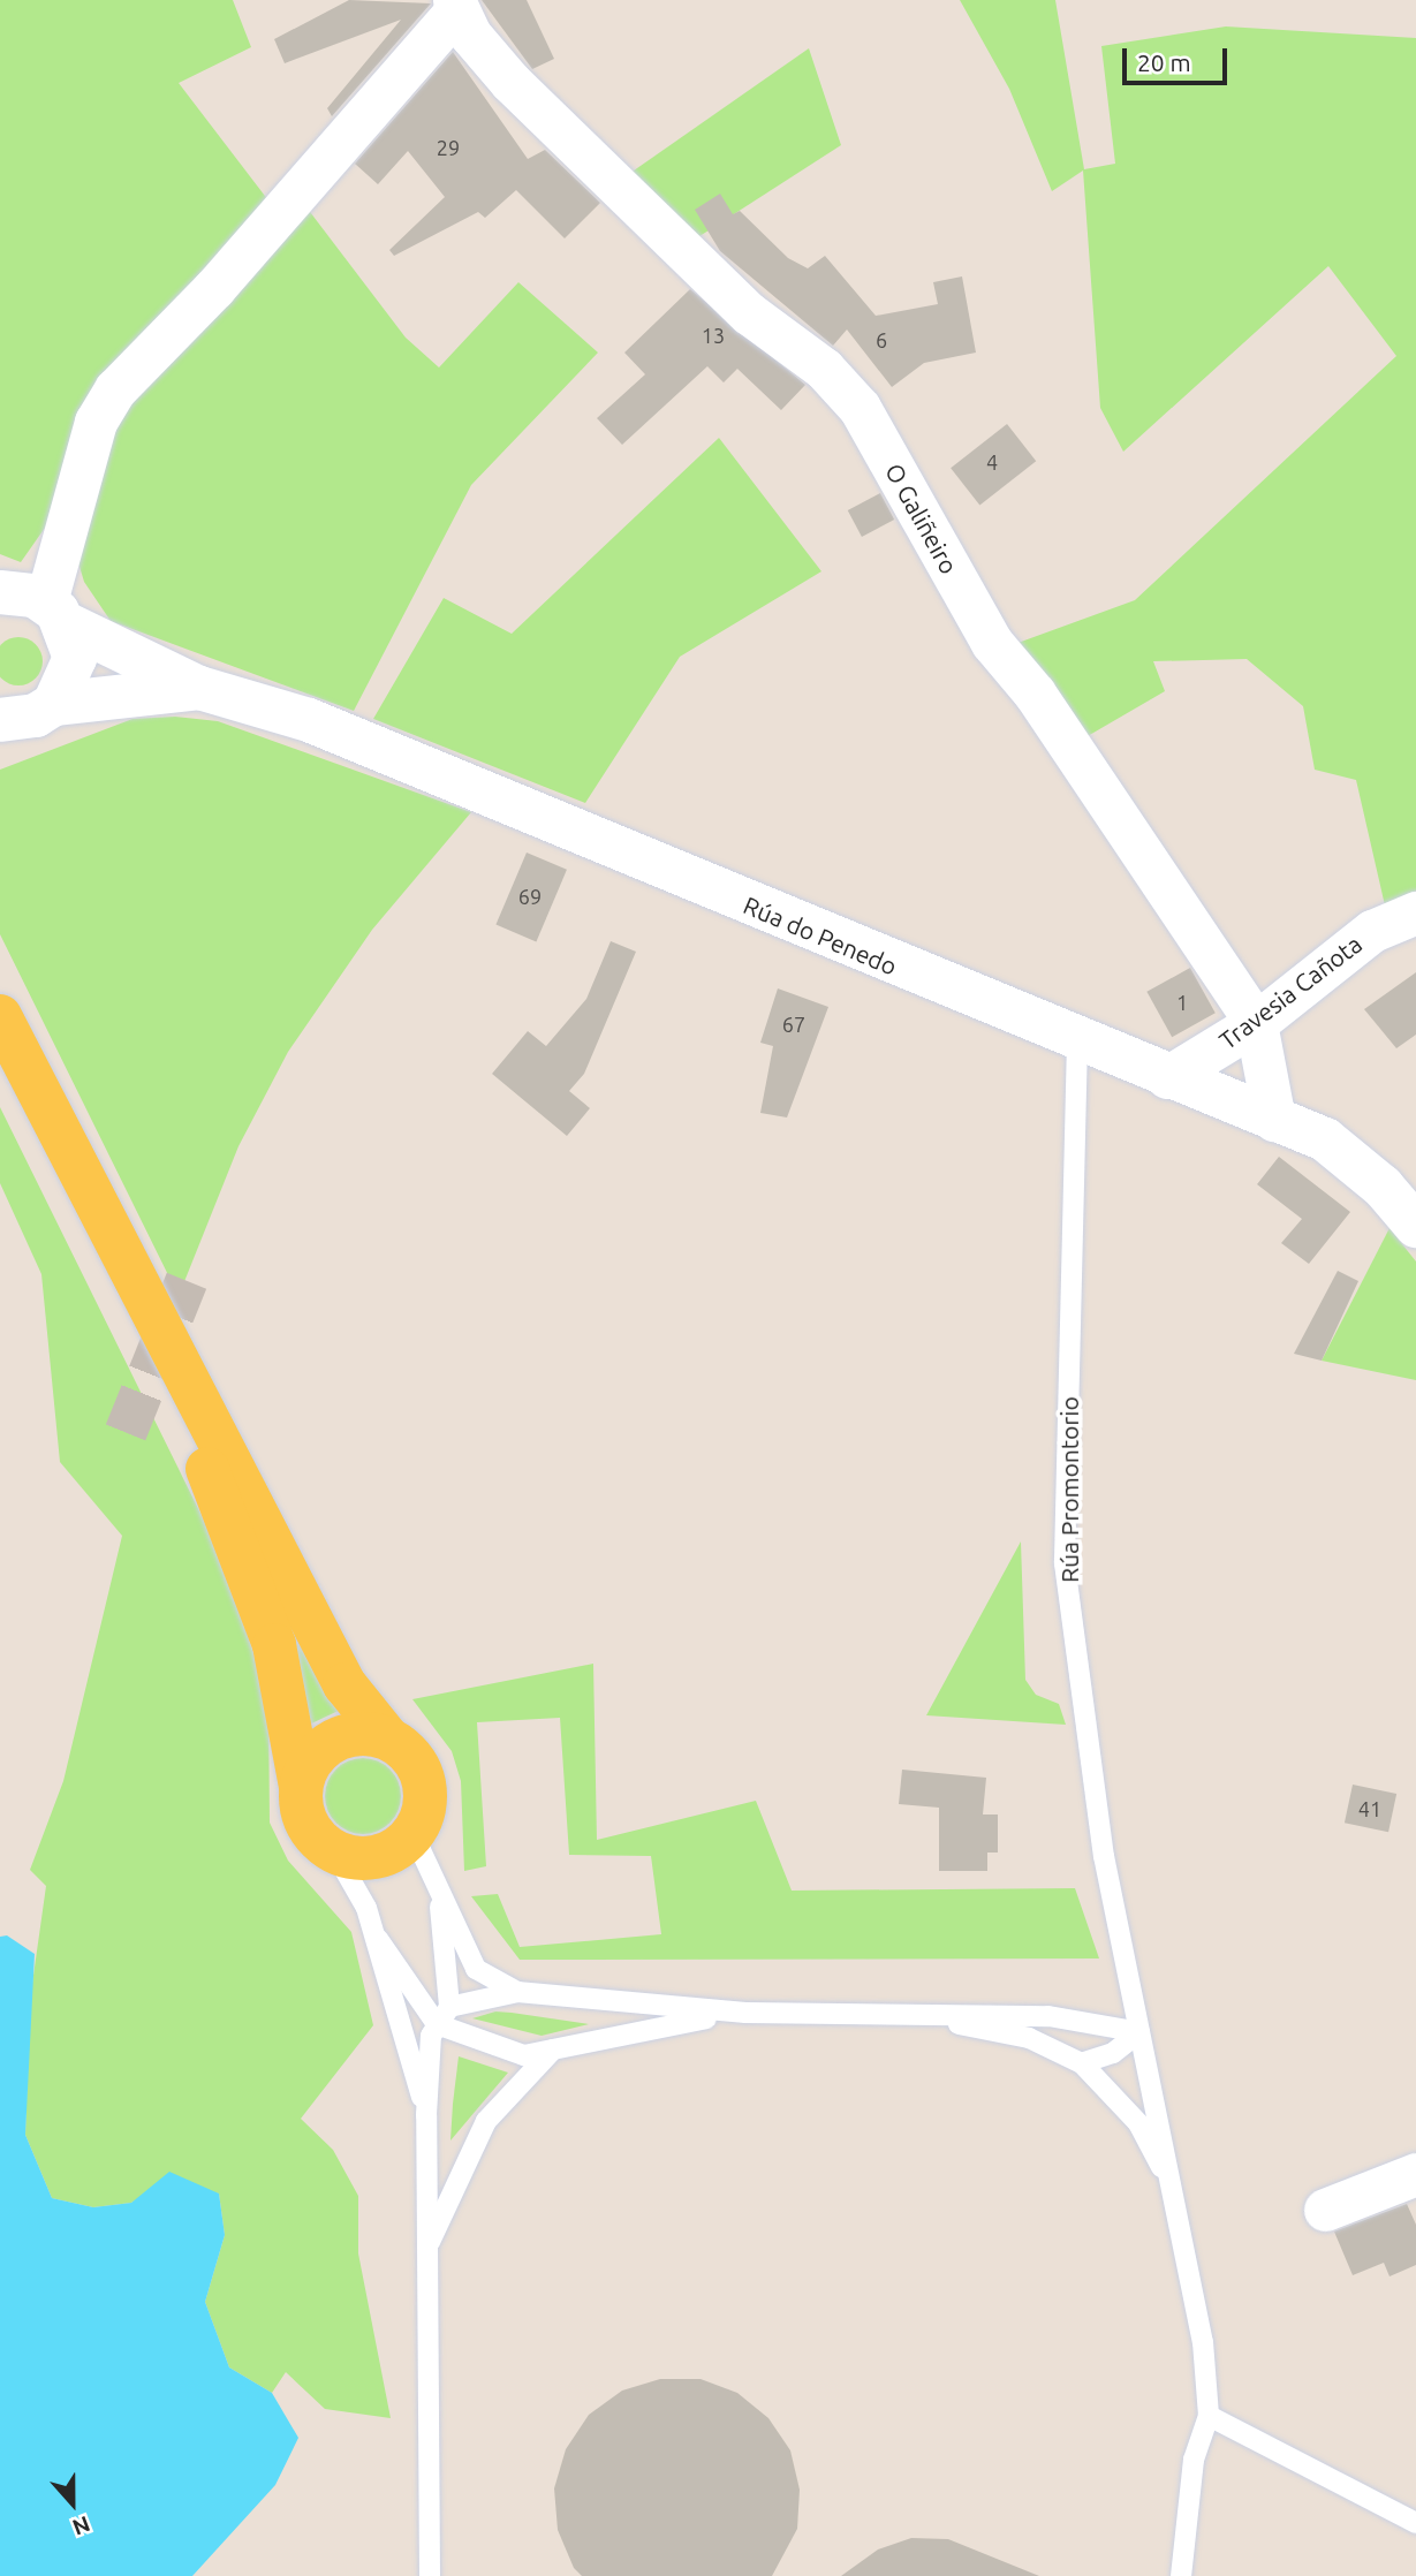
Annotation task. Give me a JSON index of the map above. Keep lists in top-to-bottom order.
{
  "streets": {
    "street": ["O Galiñeiro", "Rúa do Penedo", "Travesia Cañota"],
    "lane": ["Rúa Promontorio"]
  },
  "crossings": [
    ["O Galiñeiro", "Rúa do Penedo"],
    ["O Galiñeiro", "Travesia Cañota"],
    ["Rúa do Penedo", "Travesia Cañota"],
    ["Rúa do Penedo", "Rúa Promontorio"]
  ],
  "house_numbers": [
    "29",
    "13",
    "6",
    "4",
    "69",
    "1",
    "67",
    "41"
  ],
  "scale_bar": "20 m",
  "north": "bottom"
}
